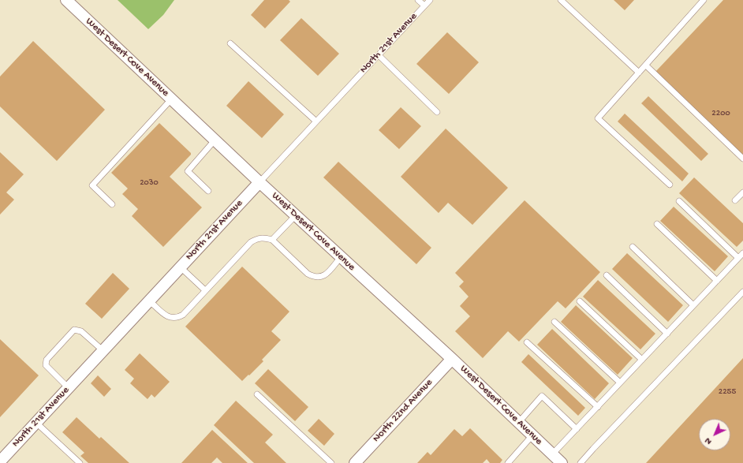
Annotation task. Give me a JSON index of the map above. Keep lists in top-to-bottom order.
{
  "streets": {
    "street": ["North 21st Avenue", "West Desert Cove Avenue", "North 22nd Avenue"]
  },
  "crossings": [
    ["North 21st Avenue", "West Desert Cove Avenue"],
    ["West Desert Cove Avenue", "North 22nd Avenue"]
  ],
  "house_numbers": ["2200", "2030", "2255"],
  "north": "bottom left"
}
